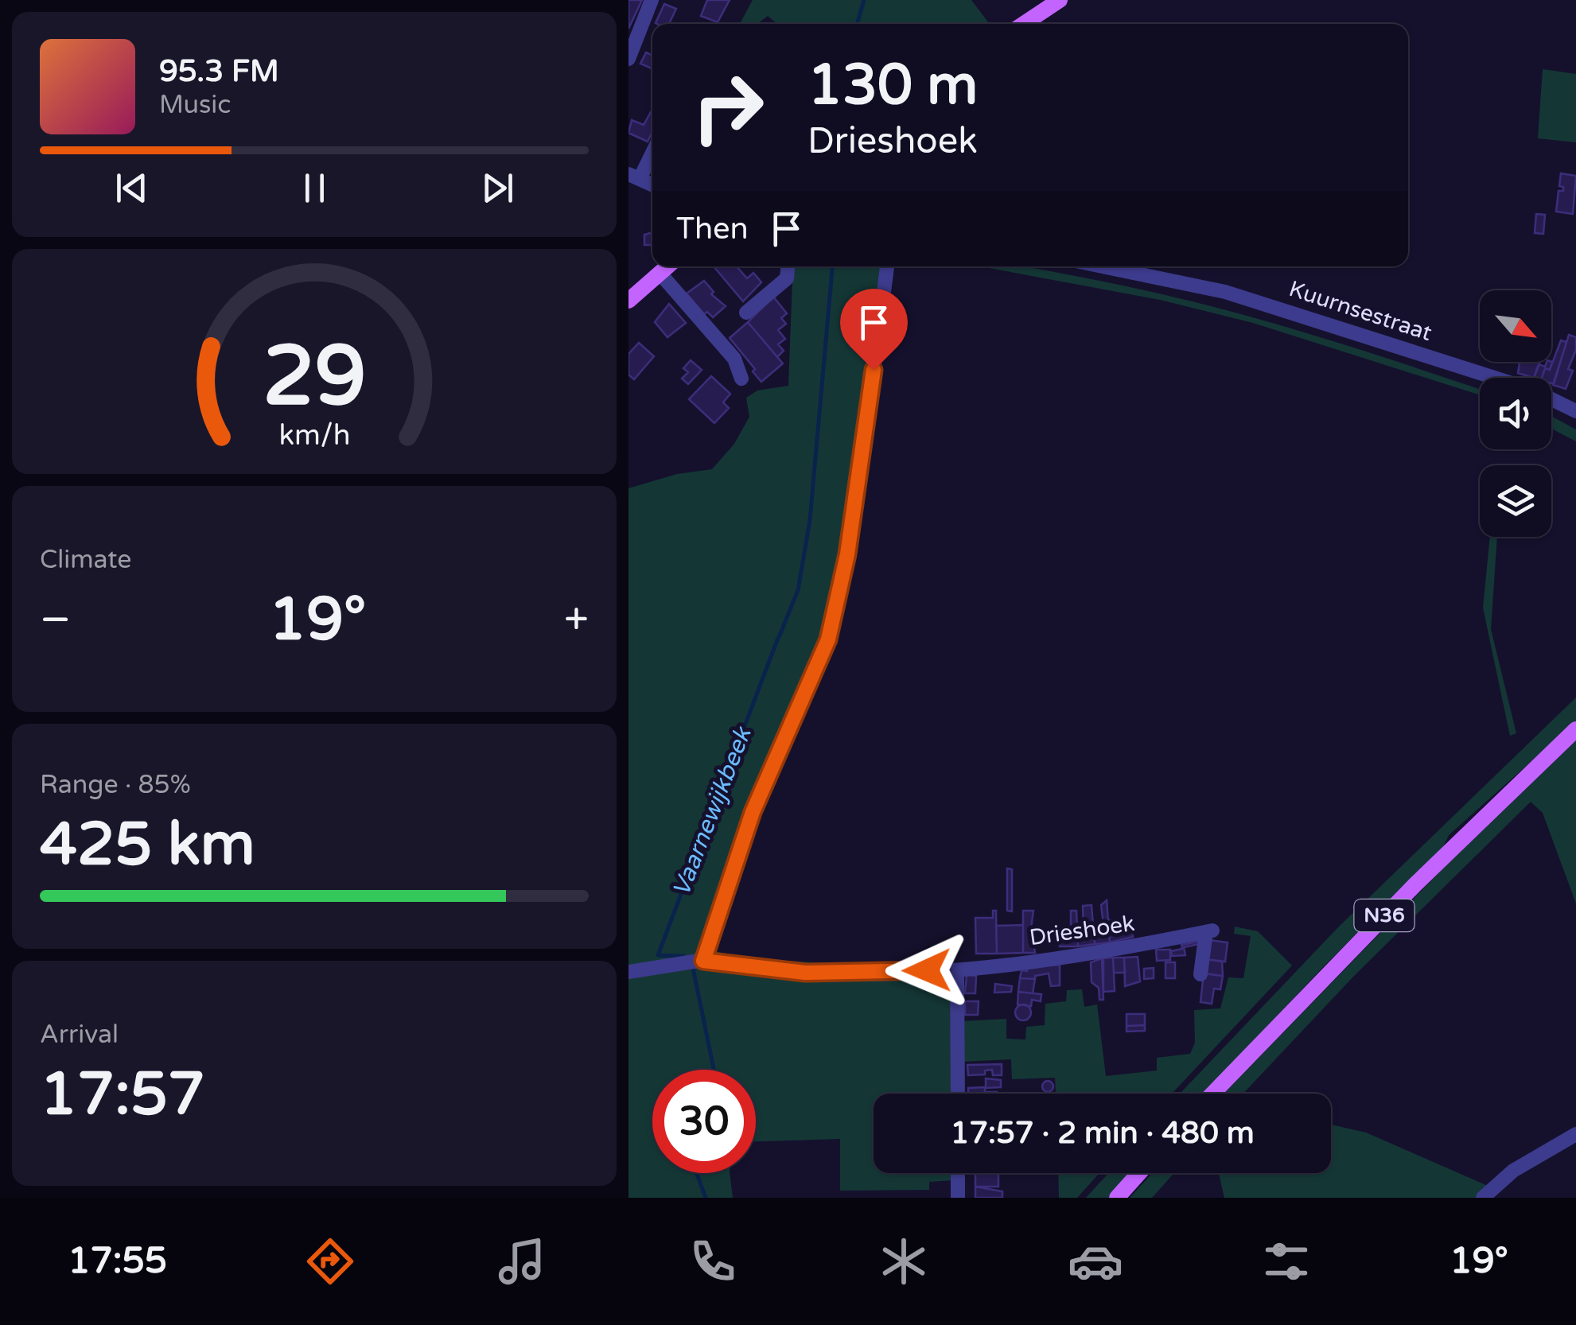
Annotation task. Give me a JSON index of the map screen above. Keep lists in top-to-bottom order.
{
  "streets": {
    "main road": ["N36"],
    "street": ["Kuurnsestraat", "Drieshoek"]
  },
  "water": ["Vaarnewijkbeek"],
  "north": "bottom right",
  "page": {
    "turn": ["130 m", "Drieshoek"],
    "song": ["95.3 FM", "Music"],
    "then": "Then",
    "tile": [
      "Climate",
      ["Range · 85%", "425 km"],
      ["Arrival", "17:57"]
    ],
    "heat": ["−", "19°", "+"],
    "limit": "30",
    "trip": "17:57 · 2 min · 480 m",
    "tabs": ["17:55", "19°"],
    "gauge": ["29", "km/h"]
  }
}
